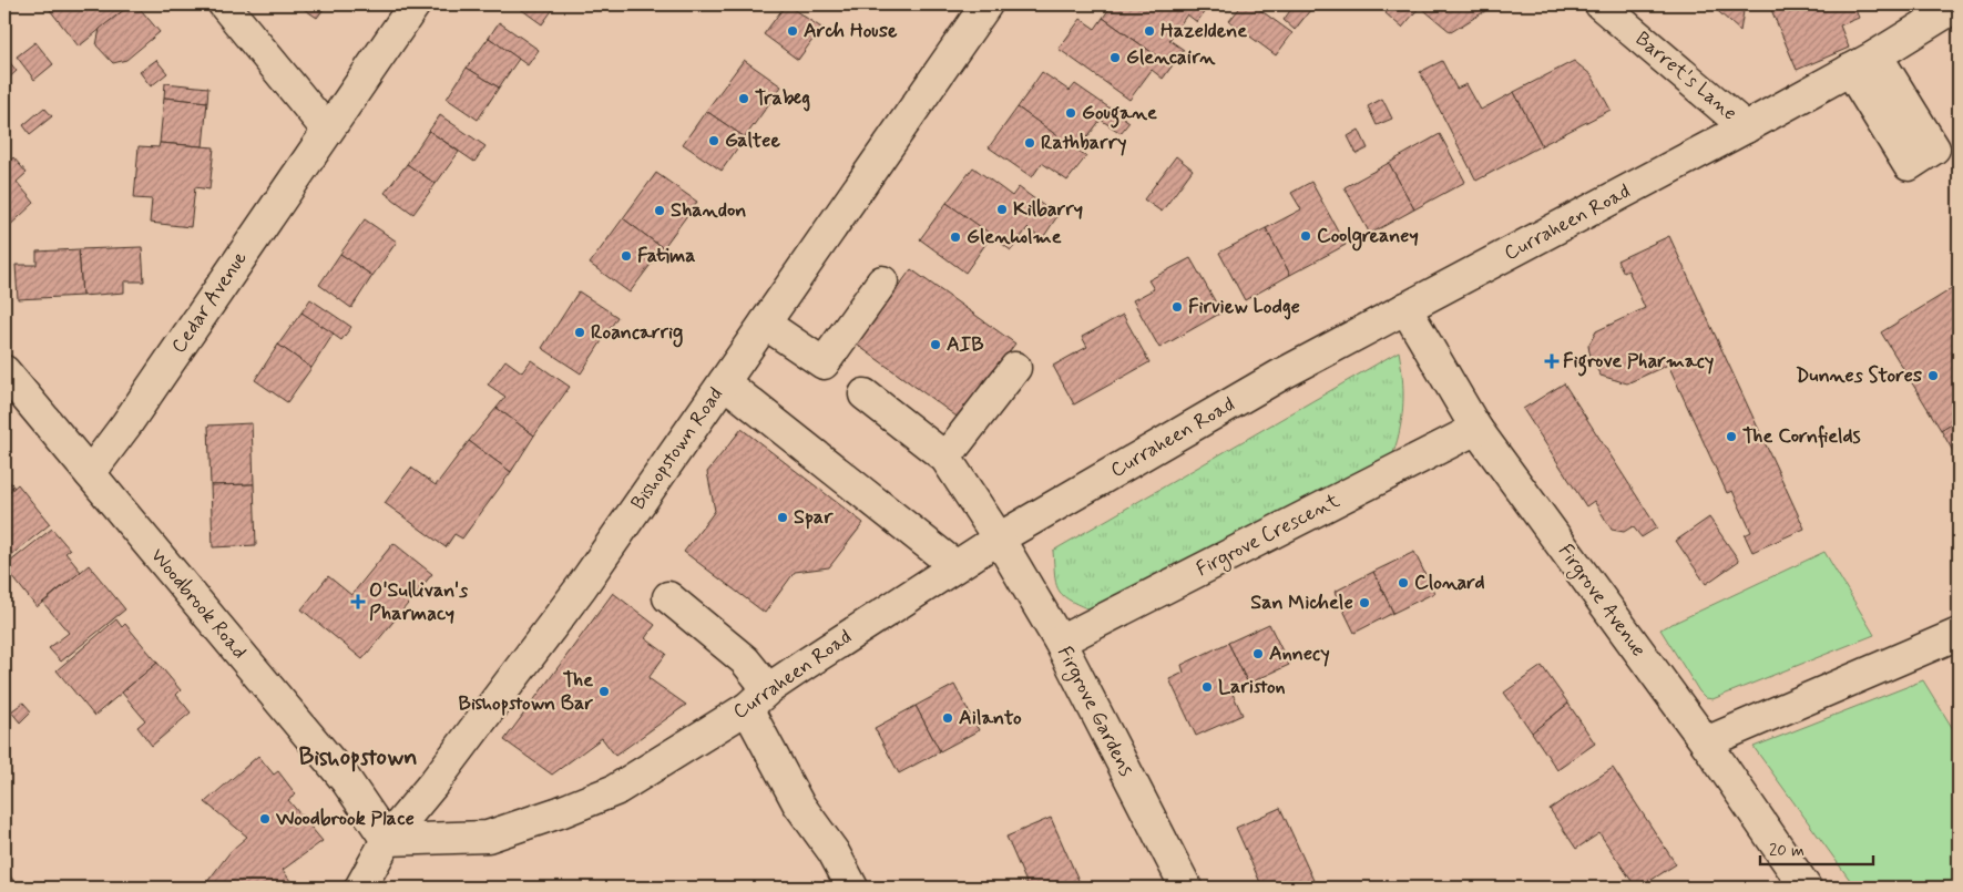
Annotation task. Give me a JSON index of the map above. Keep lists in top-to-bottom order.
{
  "streets": {
    "street": [
      "Barret's Lane",
      "Curraheen Road",
      "Cedar Avenue",
      "Bishopstown Road",
      "Firgrove Crescent",
      "Firgrove Avenue",
      "Woodbrook Road",
      "Firgrove Gardens"
    ]
  },
  "crossings": [
    ["Barret's Lane", "Curraheen Road"],
    ["Curraheen Road", "Bishopstown Road"],
    ["Curraheen Road", "Firgrove Avenue"],
    ["Curraheen Road", "Woodbrook Road"],
    ["Curraheen Road", "Firgrove Gardens"],
    ["Cedar Avenue", "Woodbrook Road"],
    ["Bishopstown Road", "Woodbrook Road"],
    ["Firgrove Crescent", "Firgrove Avenue"],
    ["Firgrove Crescent", "Firgrove Gardens"]
  ],
  "districts": ["Bishopstown"],
  "places": {
    "other": [
      "Arch House",
      "Hazeldene",
      "Glencairn",
      "Trabeg",
      "Gougane",
      "Galtee",
      "Rathbarry",
      "Kilbarry",
      "Shandon",
      "Coolgreaney",
      "Glenholme",
      "Fatima",
      "Firview Lodge",
      "Roancarrig",
      "AIB",
      "Dunnes Stores",
      "The Cornfields",
      "Spar",
      "Clonard",
      "San Michele",
      "Annecy",
      "Lariston",
      "The Bishopstown Bar",
      "Ailanto",
      "Woodbrook Place"
    ],
    "health": ["Figrove Pharmacy", "O'Sullivan's Pharmacy"]
  },
  "scale_bar": "20 m"
}
